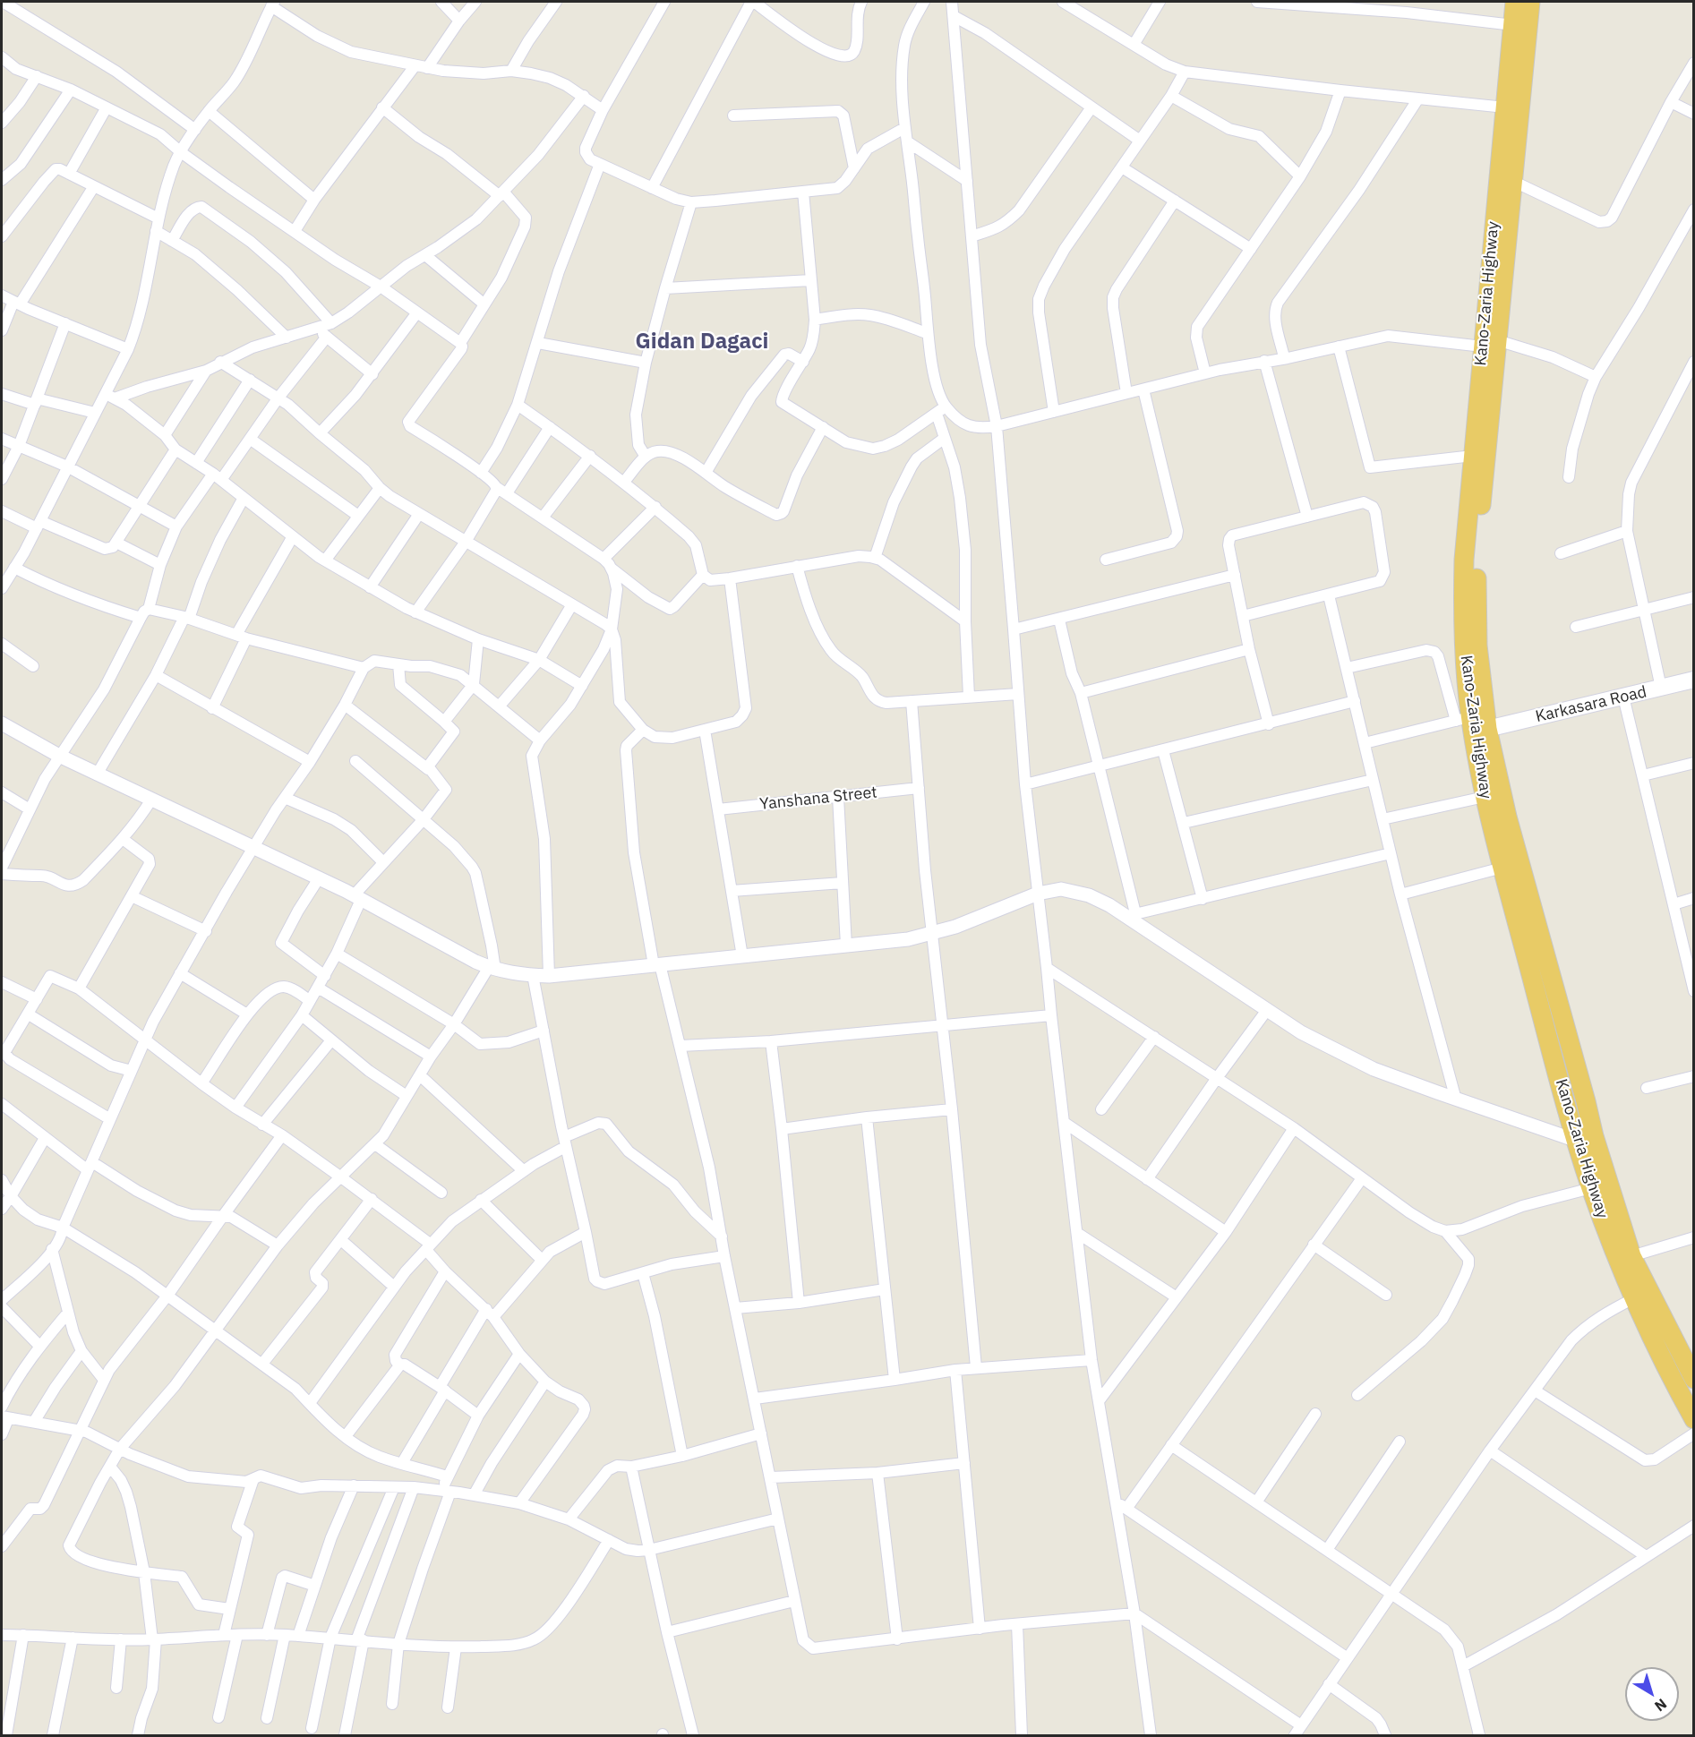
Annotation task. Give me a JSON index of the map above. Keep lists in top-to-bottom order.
{
  "streets": {
    "highway": ["Kano-Zaria Highway"],
    "main road": ["Karkasara Road"],
    "street": ["Yanshana Street"]
  },
  "crossings": [
    ["Kano-Zaria Highway", "Karkasara Road"]
  ],
  "districts": ["Gidan Dagaci"],
  "north": "bottom right"
}
